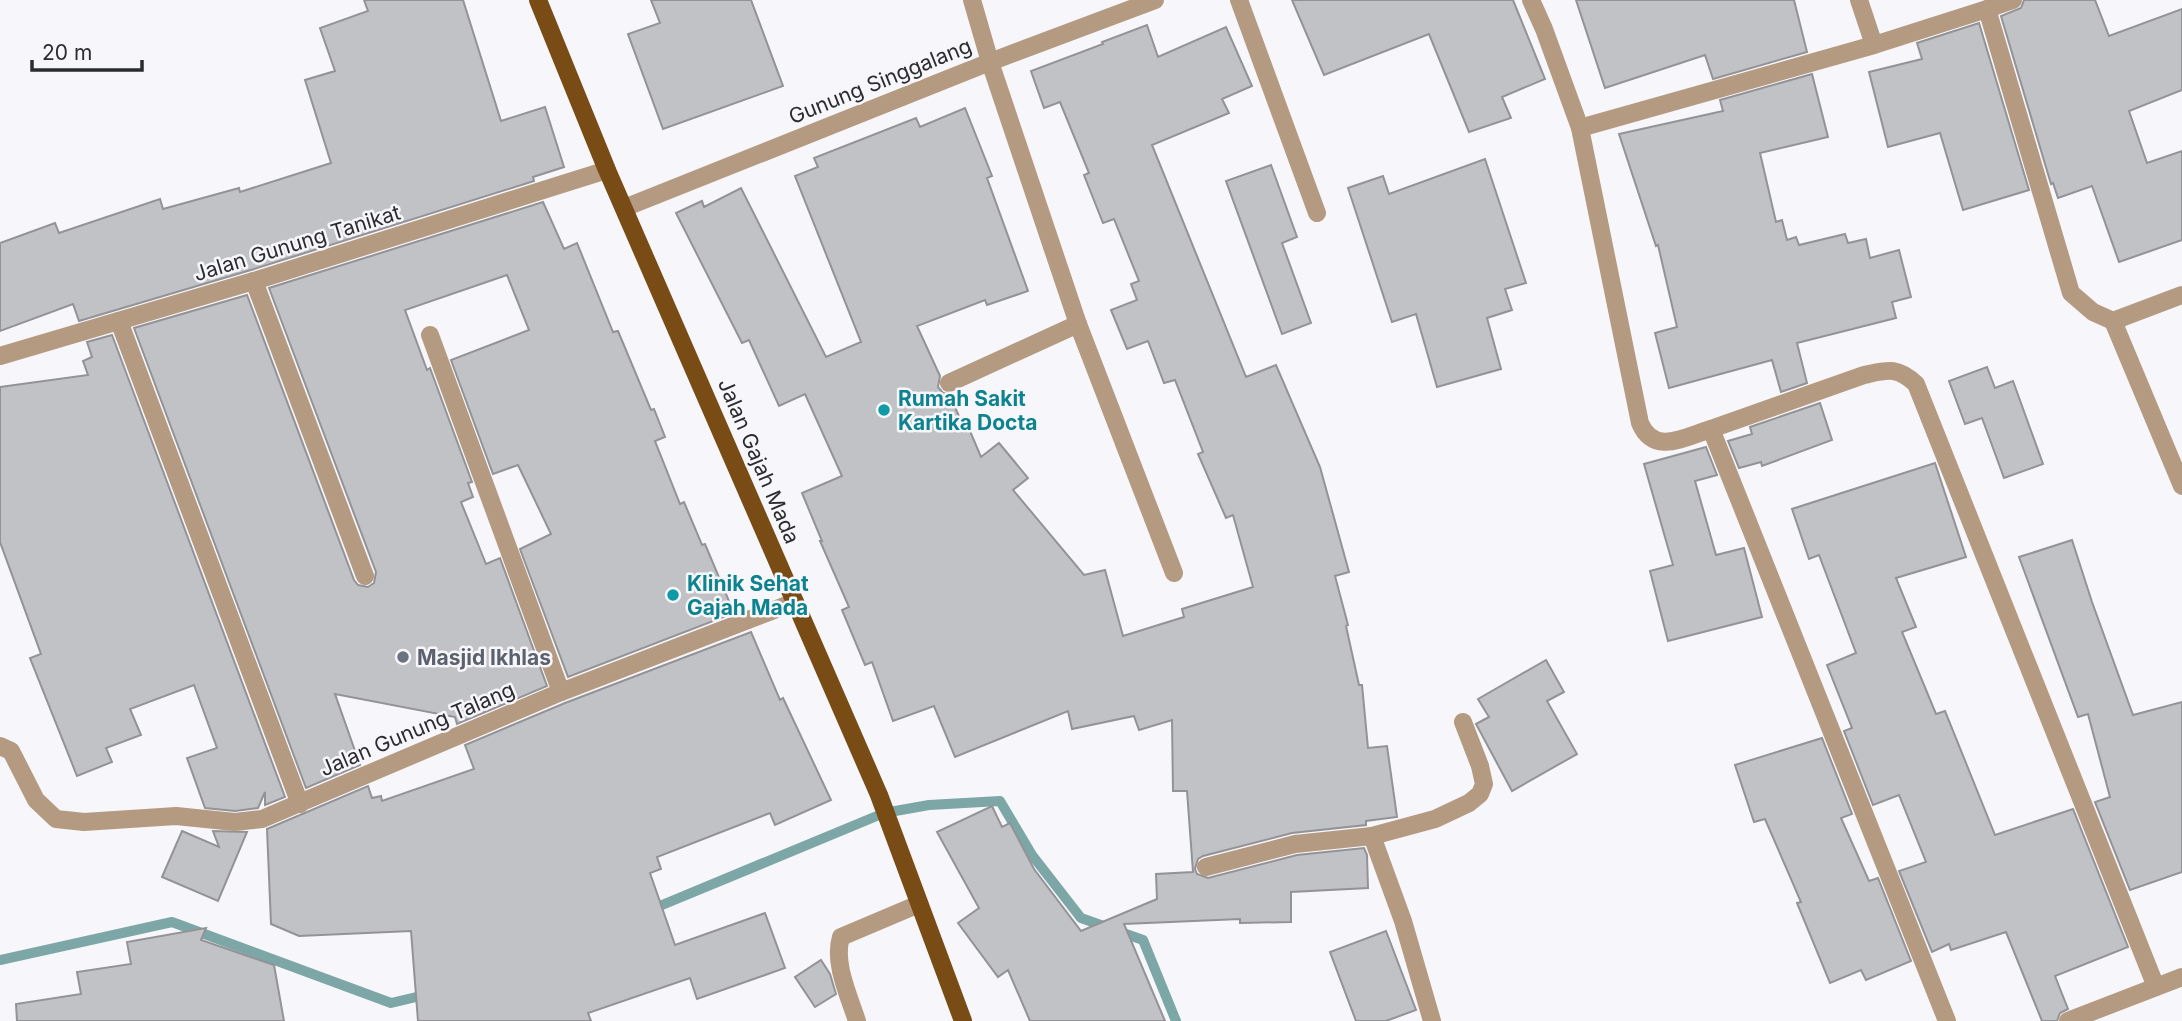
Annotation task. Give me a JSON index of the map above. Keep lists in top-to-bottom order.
{
  "streets": {
    "main road": ["Jalan Gajah Mada"],
    "street": ["Gunung Singgalang", "Jalan Gunung Tanikat", "Jalan Gunung Talang"]
  },
  "crossings": [
    ["Gunung Singgalang", "Jalan Gajah Mada"],
    ["Jalan Gunung Tanikat", "Jalan Gajah Mada"],
    ["Jalan Gajah Mada", "Jalan Gunung Talang"]
  ],
  "places": ["Rumah Sakit Kartika Docta", "Klinik Sehat Gajah Mada", "Masjid Ikhlas"],
  "scale_bar": "20 m"
}
